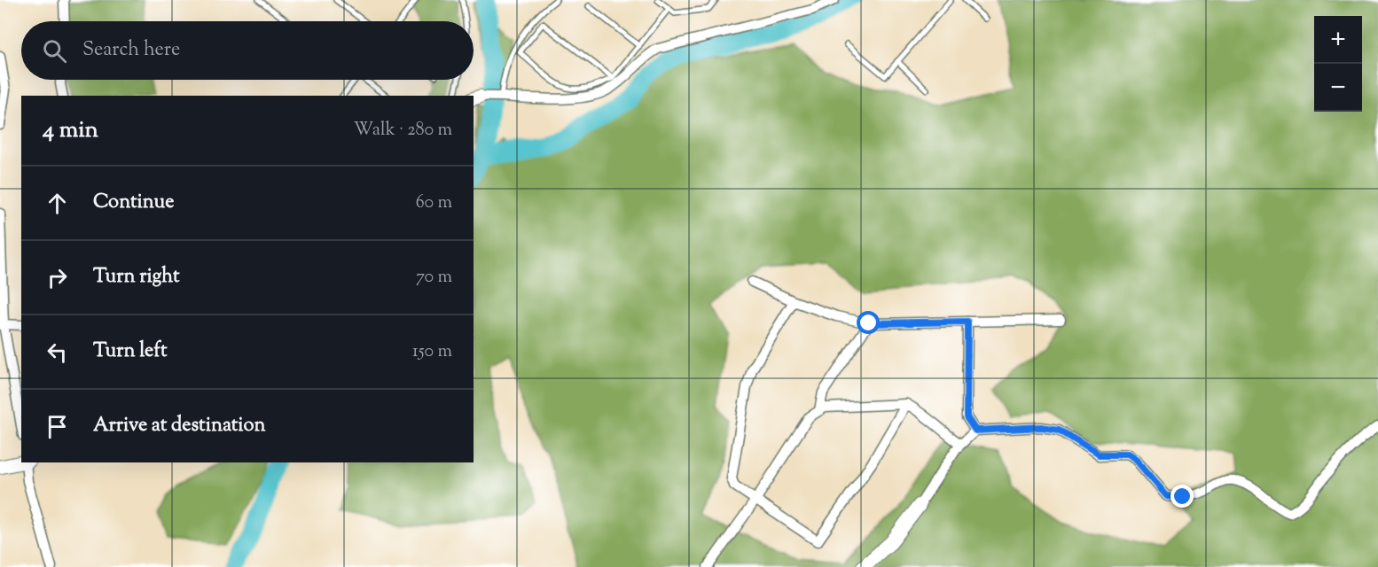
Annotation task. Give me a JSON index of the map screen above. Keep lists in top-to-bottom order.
{
  "page": {
    "map_buttons": ["+", "−"],
    "search": "Search here",
    "heading": ["4 min", "Walk · 280 m"],
    "list": [
      ["Continue", "60 m"],
      ["Turn right", "70 m"],
      ["Turn left", "150 m"],
      "Arrive at destination"
    ]
  }
}
